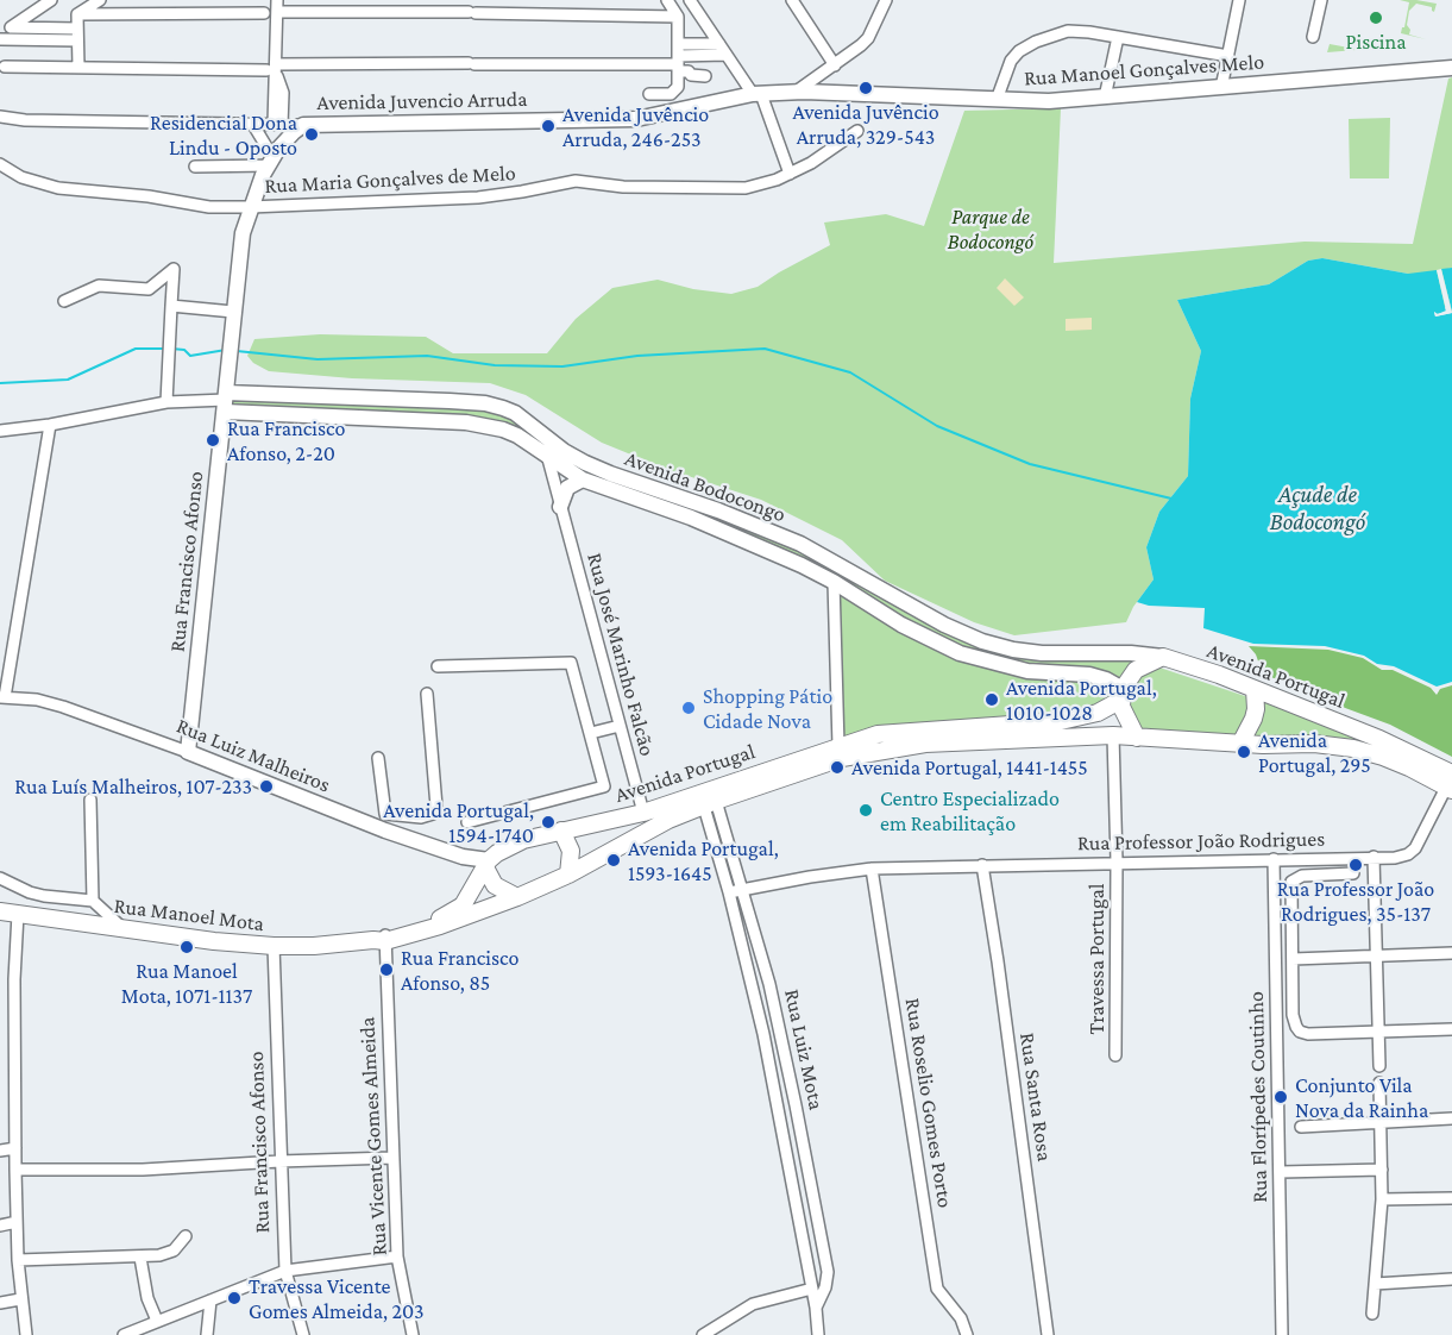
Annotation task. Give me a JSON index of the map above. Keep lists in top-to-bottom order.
{
  "streets": {
    "main road": ["Avenida Portugal", "Rua Manoel Mota"],
    "street": [
      "Rua Manoel Gonçalves Melo",
      "Avenida Juvencio Arruda",
      "Rua Maria Gonçalves de Melo",
      "Avenida Bodocongo",
      "Rua Francisco Afonso",
      "Rua José Marinho Falcão",
      "Rua Luiz Malheiros",
      "Rua Professor João Rodrigues",
      "Travessa Portugal",
      "Rua Luiz Mota",
      "Rua Santa Rosa",
      "Rua Florípedes Coutinho",
      "Rua Roselio Gomes Porto",
      "Rua Vicente Gomes Almeida"
    ]
  },
  "crossings": [
    ["Rua Manoel Gonçalves Melo", "Avenida Juvencio Arruda"],
    ["Avenida Juvencio Arruda", "Rua Francisco Afonso"],
    ["Rua Maria Gonçalves de Melo", "Rua Francisco Afonso"],
    ["Avenida Bodocongo", "Rua Francisco Afonso"],
    ["Avenida Bodocongo", "Rua José Marinho Falcão"],
    ["Avenida Bodocongo", "Avenida Portugal"],
    ["Rua Francisco Afonso", "Rua Luiz Malheiros"],
    ["Rua Francisco Afonso", "Rua Manoel Mota"],
    ["Rua José Marinho Falcão", "Avenida Portugal"],
    ["Avenida Portugal", "Rua Luiz Malheiros"],
    ["Avenida Portugal", "Rua Professor João Rodrigues"],
    ["Avenida Portugal", "Rua Manoel Mota"],
    ["Avenida Portugal", "Travessa Portugal"],
    ["Avenida Portugal", "Rua Luiz Mota"],
    ["Avenida Portugal", "Rua Vicente Gomes Almeida"],
    ["Rua Professor João Rodrigues", "Travessa Portugal"],
    ["Rua Professor João Rodrigues", "Rua Luiz Mota"],
    ["Rua Professor João Rodrigues", "Rua Santa Rosa"],
    ["Rua Professor João Rodrigues", "Rua Florípedes Coutinho"],
    ["Rua Professor João Rodrigues", "Rua Roselio Gomes Porto"],
    ["Rua Manoel Mota", "Rua Vicente Gomes Almeida"]
  ],
  "water": ["Açude de Bodocongó"],
  "parks": ["Parque de Bodocongó"],
  "places": [
    "Piscina",
    "Avenida Juvêncio Arruda, 329-543",
    "Avenida Juvêncio Arruda, 246-253",
    "Residencial Dona Lindu - Oposto",
    "Rua Francisco Afonso, 2-20",
    "Avenida Portugal, 1010-1028",
    "Shopping Pátio Cidade Nova",
    "Avenida Portugal, 295",
    "Avenida Portugal, 1441-1455",
    "Rua Luís Malheiros, 107-233",
    "Centro Especializado em Reabilitação",
    "Avenida Portugal, 1594-1740",
    "Avenida Portugal, 1593-1645",
    "Rua Professor João Rodrigues, 35-137",
    "Rua Manoel Mota, 1071-1137",
    "Rua Francisco Afonso, 85",
    "Conjunto Vila Nova da Rainha",
    "Travessa Vicente Gomes Almeida, 203"
  ]
}
